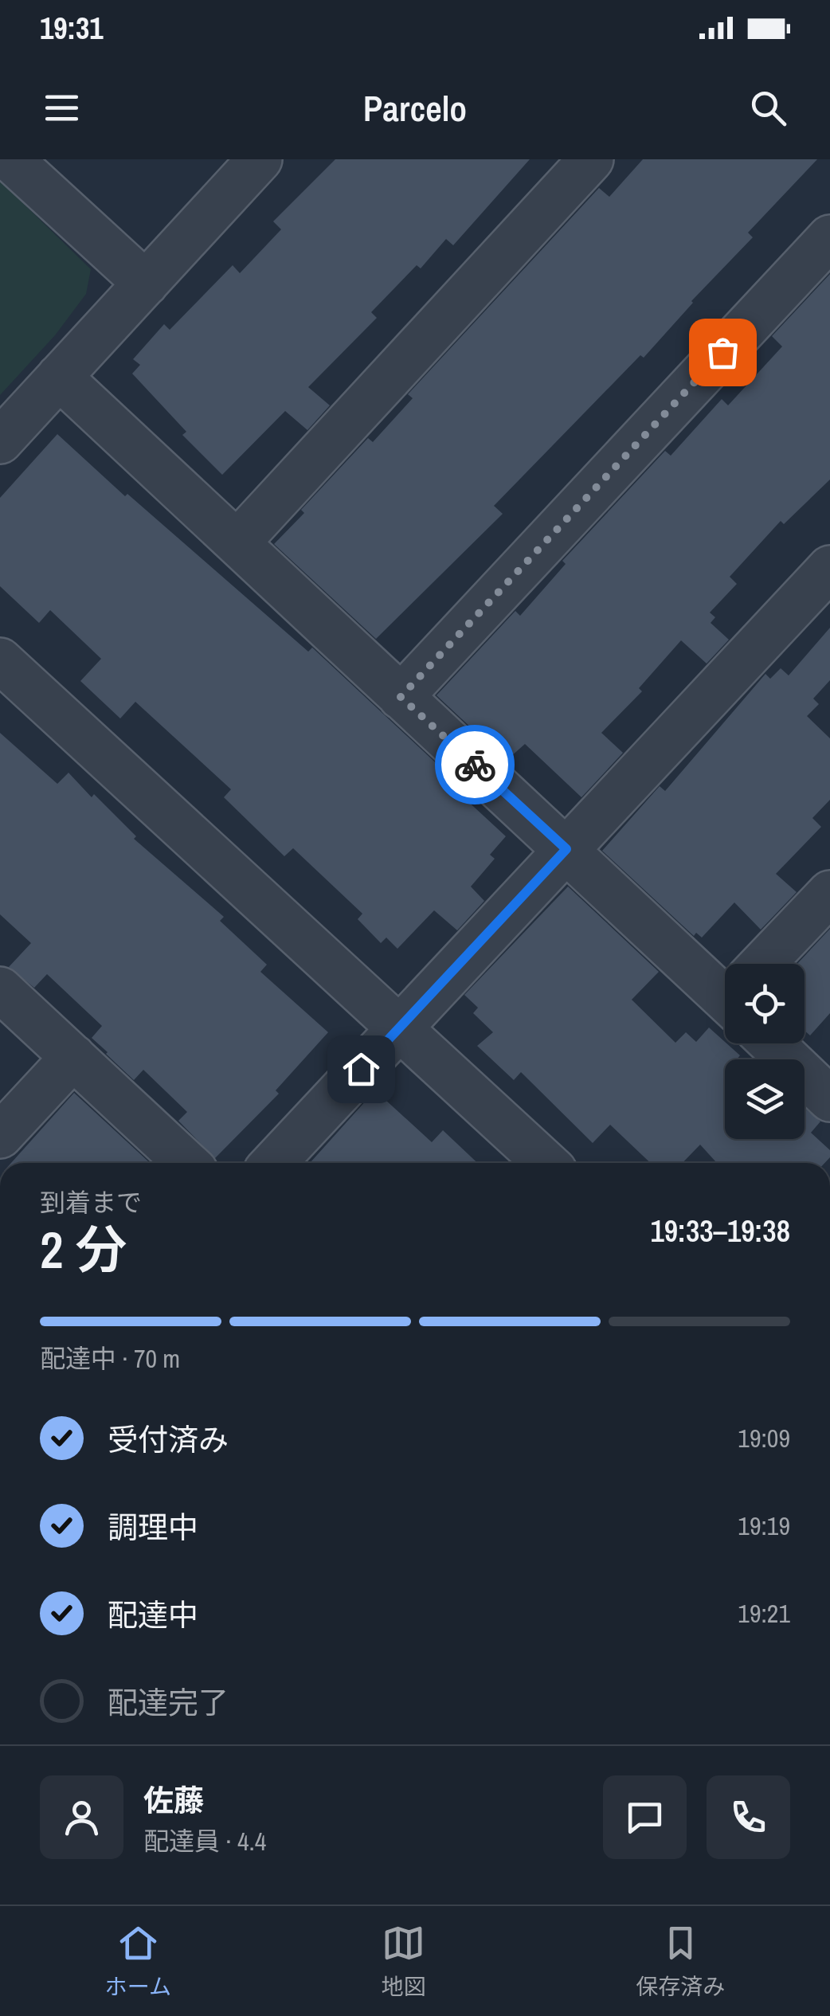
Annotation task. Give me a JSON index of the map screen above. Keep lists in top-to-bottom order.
{
  "page": {
    "status": "19:31",
    "header": "Parcelo",
    "heading": ["2 分", "到着まで", "19:33–19:38"],
    "panel": ["佐藤", "配達員 · 4.4"],
    "bar": "配達中 · 70 m",
    "list": [
      ["受付済み", "19:09"],
      ["調理中", "19:19"],
      ["配達中", "19:21"],
      "配達完了"
    ],
    "tabs": ["ホーム", "地図", "保存済み"]
  }
}
